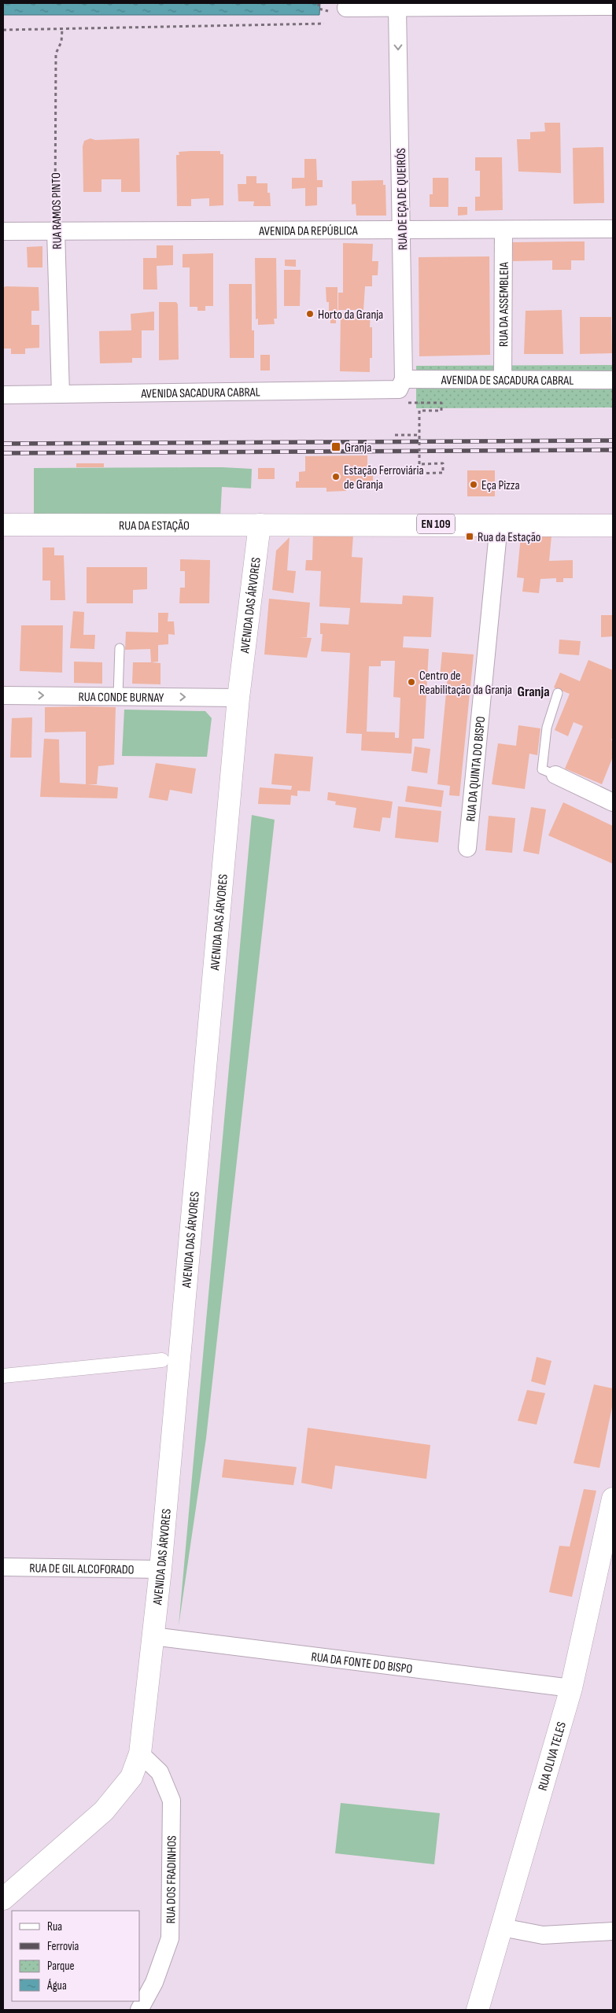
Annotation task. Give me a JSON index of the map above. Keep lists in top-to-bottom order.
{
  "streets": {
    "main road": [
      "EN 109",
      "RUA DA ESTAÇÃO",
      "AVENIDA DAS ÁRVORES",
      "RUA OLIVA TELES"
    ],
    "street": [
      "RUA DE EÇA DE QUEIRÓS",
      "RUA RAMOS PINTO",
      "AVENIDA DA REPÚBLICA",
      "RUA DA ASSEMBLEIA",
      "AVENIDA DE SACADURA CABRAL",
      "AVENIDA SACADURA CABRAL",
      "RUA CONDE BURNAY",
      "RUA DA QUINTA DO BISPO",
      "RUA DE GIL ALCOFORADO",
      "RUA DA FONTE DO BISPO",
      "RUA DOS FRADINHOS"
    ]
  },
  "crossings": [
    ["RUA DE EÇA DE QUEIRÓS", "AVENIDA DA REPÚBLICA"],
    ["RUA DE EÇA DE QUEIRÓS", "AVENIDA DE SACADURA CABRAL"],
    ["RUA DE EÇA DE QUEIRÓS", "AVENIDA SACADURA CABRAL"],
    ["RUA RAMOS PINTO", "AVENIDA DA REPÚBLICA"],
    ["RUA RAMOS PINTO", "AVENIDA SACADURA CABRAL"],
    ["AVENIDA DA REPÚBLICA", "RUA DA ASSEMBLEIA"],
    ["RUA DA ASSEMBLEIA", "AVENIDA DE SACADURA CABRAL"],
    ["AVENIDA DE SACADURA CABRAL", "AVENIDA SACADURA CABRAL"],
    ["RUA DA ESTAÇÃO", "AVENIDA DAS ÁRVORES"],
    ["RUA DA ESTAÇÃO", "RUA DA QUINTA DO BISPO"],
    ["AVENIDA DAS ÁRVORES", "RUA CONDE BURNAY"],
    ["AVENIDA DAS ÁRVORES", "RUA DE GIL ALCOFORADO"],
    ["AVENIDA DAS ÁRVORES", "RUA DA FONTE DO BISPO"],
    ["AVENIDA DAS ÁRVORES", "RUA DOS FRADINHOS"],
    ["RUA DA FONTE DO BISPO", "RUA OLIVA TELES"]
  ],
  "one_way": ["RUA DE EÇA DE QUEIRÓS", "RUA CONDE BURNAY"],
  "districts": ["Granja"],
  "places": {
    "other": [
      "Horto da Granja",
      "Estação Ferroviária de Granja",
      "Eça Pizza",
      "Centro de Reabilitação da Granja"
    ],
    "transit": ["Granja", "Rua da Estação"]
  },
  "legend": [
    "Rua",
    "Ferrovia",
    "Parque",
    "Água"
  ]
}
